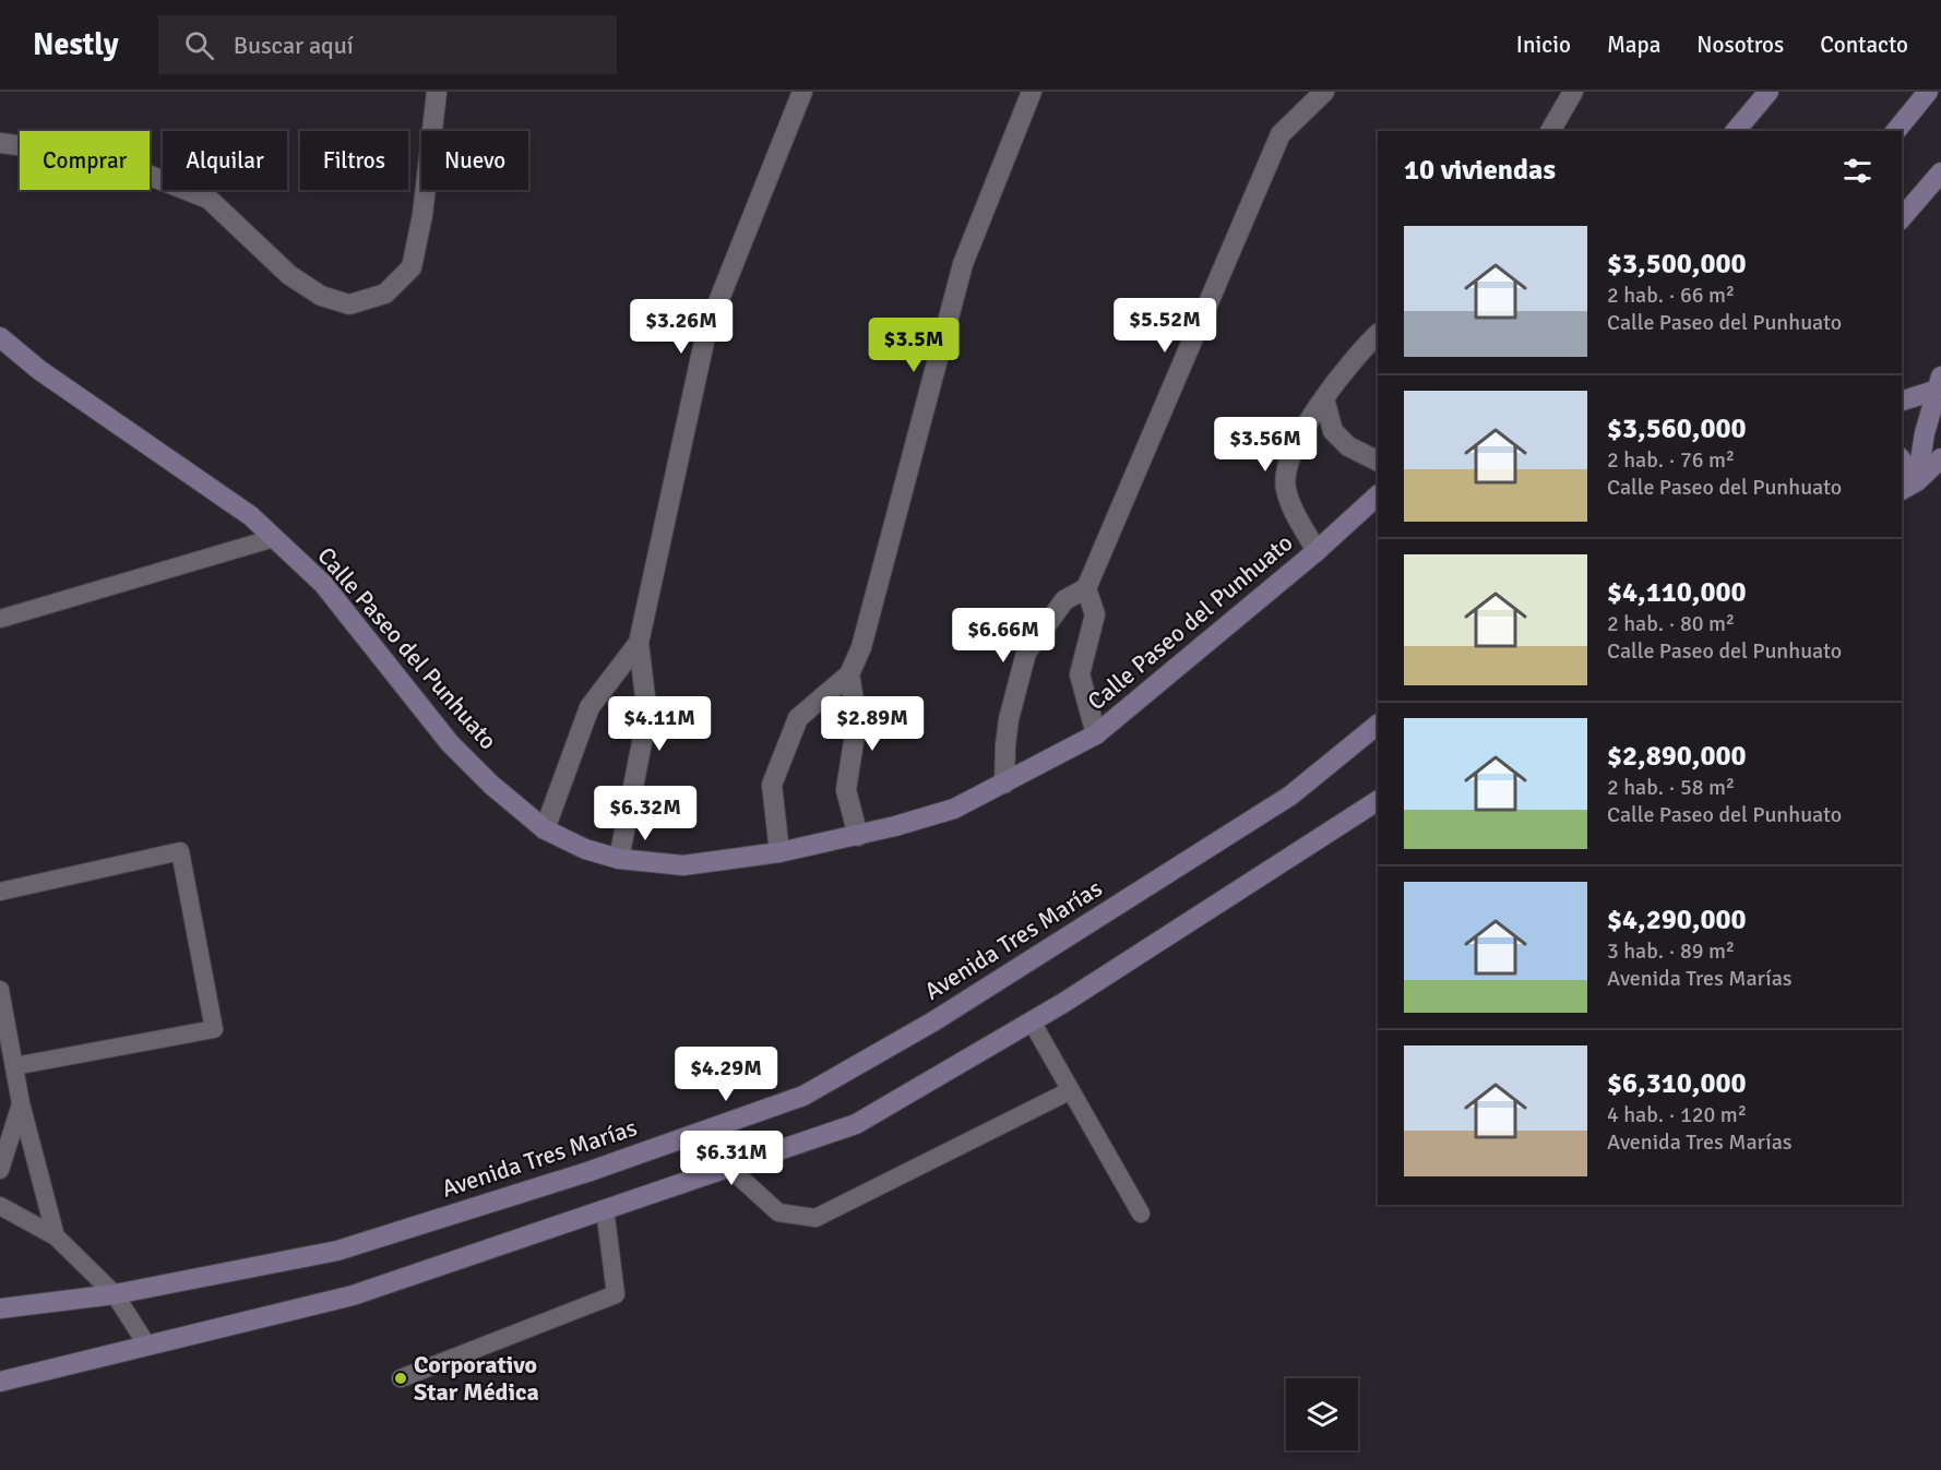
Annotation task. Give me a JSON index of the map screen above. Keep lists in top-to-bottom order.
{
  "streets": {
    "main road": ["Calle Paseo del Punhuato", "Avenida Tres Marías"]
  },
  "places": ["Corporativo Star Médica"],
  "page": {
    "header": "Nestly",
    "search": "Buscar aquí",
    "nav": [
      "Inicio",
      "Mapa",
      "Nosotros",
      "Contacto"
    ],
    "chip": [
      "Comprar",
      "Alquilar",
      "Filtros",
      "Nuevo"
    ],
    "heading": "10 viviendas",
    "list": [
      {
        "name": "$3,500,000",
        "note": "2 hab. · 66 m² · Calle Paseo del Punhuato"
      },
      {
        "name": "$3,560,000",
        "note": "2 hab. · 76 m² · Calle Paseo del Punhuato"
      },
      {
        "name": "$4,110,000",
        "note": "2 hab. · 80 m² · Calle Paseo del Punhuato"
      },
      {
        "name": "$2,890,000",
        "note": "2 hab. · 58 m² · Calle Paseo del Punhuato"
      },
      {
        "name": "$4,290,000",
        "note": "3 hab. · 89 m² · Avenida Tres Marías"
      },
      {
        "name": "$6,310,000",
        "note": "4 hab. · 120 m² · Avenida Tres Marías"
      }
    ],
    "price": [
      "$5.52M",
      "$3.26M",
      "$3.5M",
      "$3.56M",
      "$6.66M",
      "$4.11M",
      "$2.89M",
      "$6.32M",
      "$4.29M",
      "$6.31M"
    ]
  }
}
